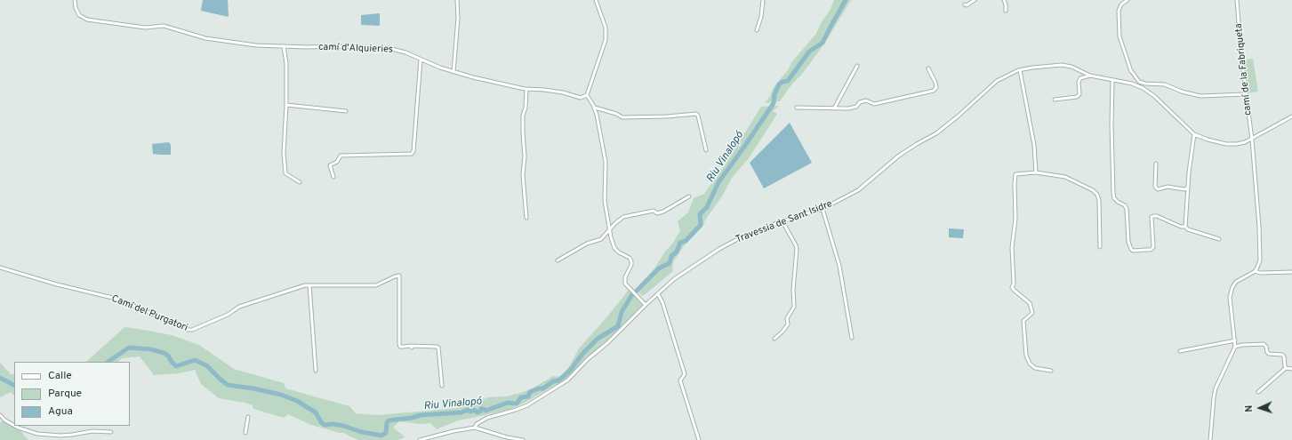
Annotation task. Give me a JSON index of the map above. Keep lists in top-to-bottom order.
{
  "streets": {
    "street": [
      "camí d'Alquieries",
      "camí de la Fabriqueta",
      "Travessia de Sant Isidre",
      "Camí del Purgatori"
    ]
  },
  "crossings": [
    ["camí de la Fabriqueta", "Travessia de Sant Isidre"]
  ],
  "water": ["Riu Vinalopó"],
  "legend": ["Calle", "Parque", "Agua"],
  "north": "left"
}
